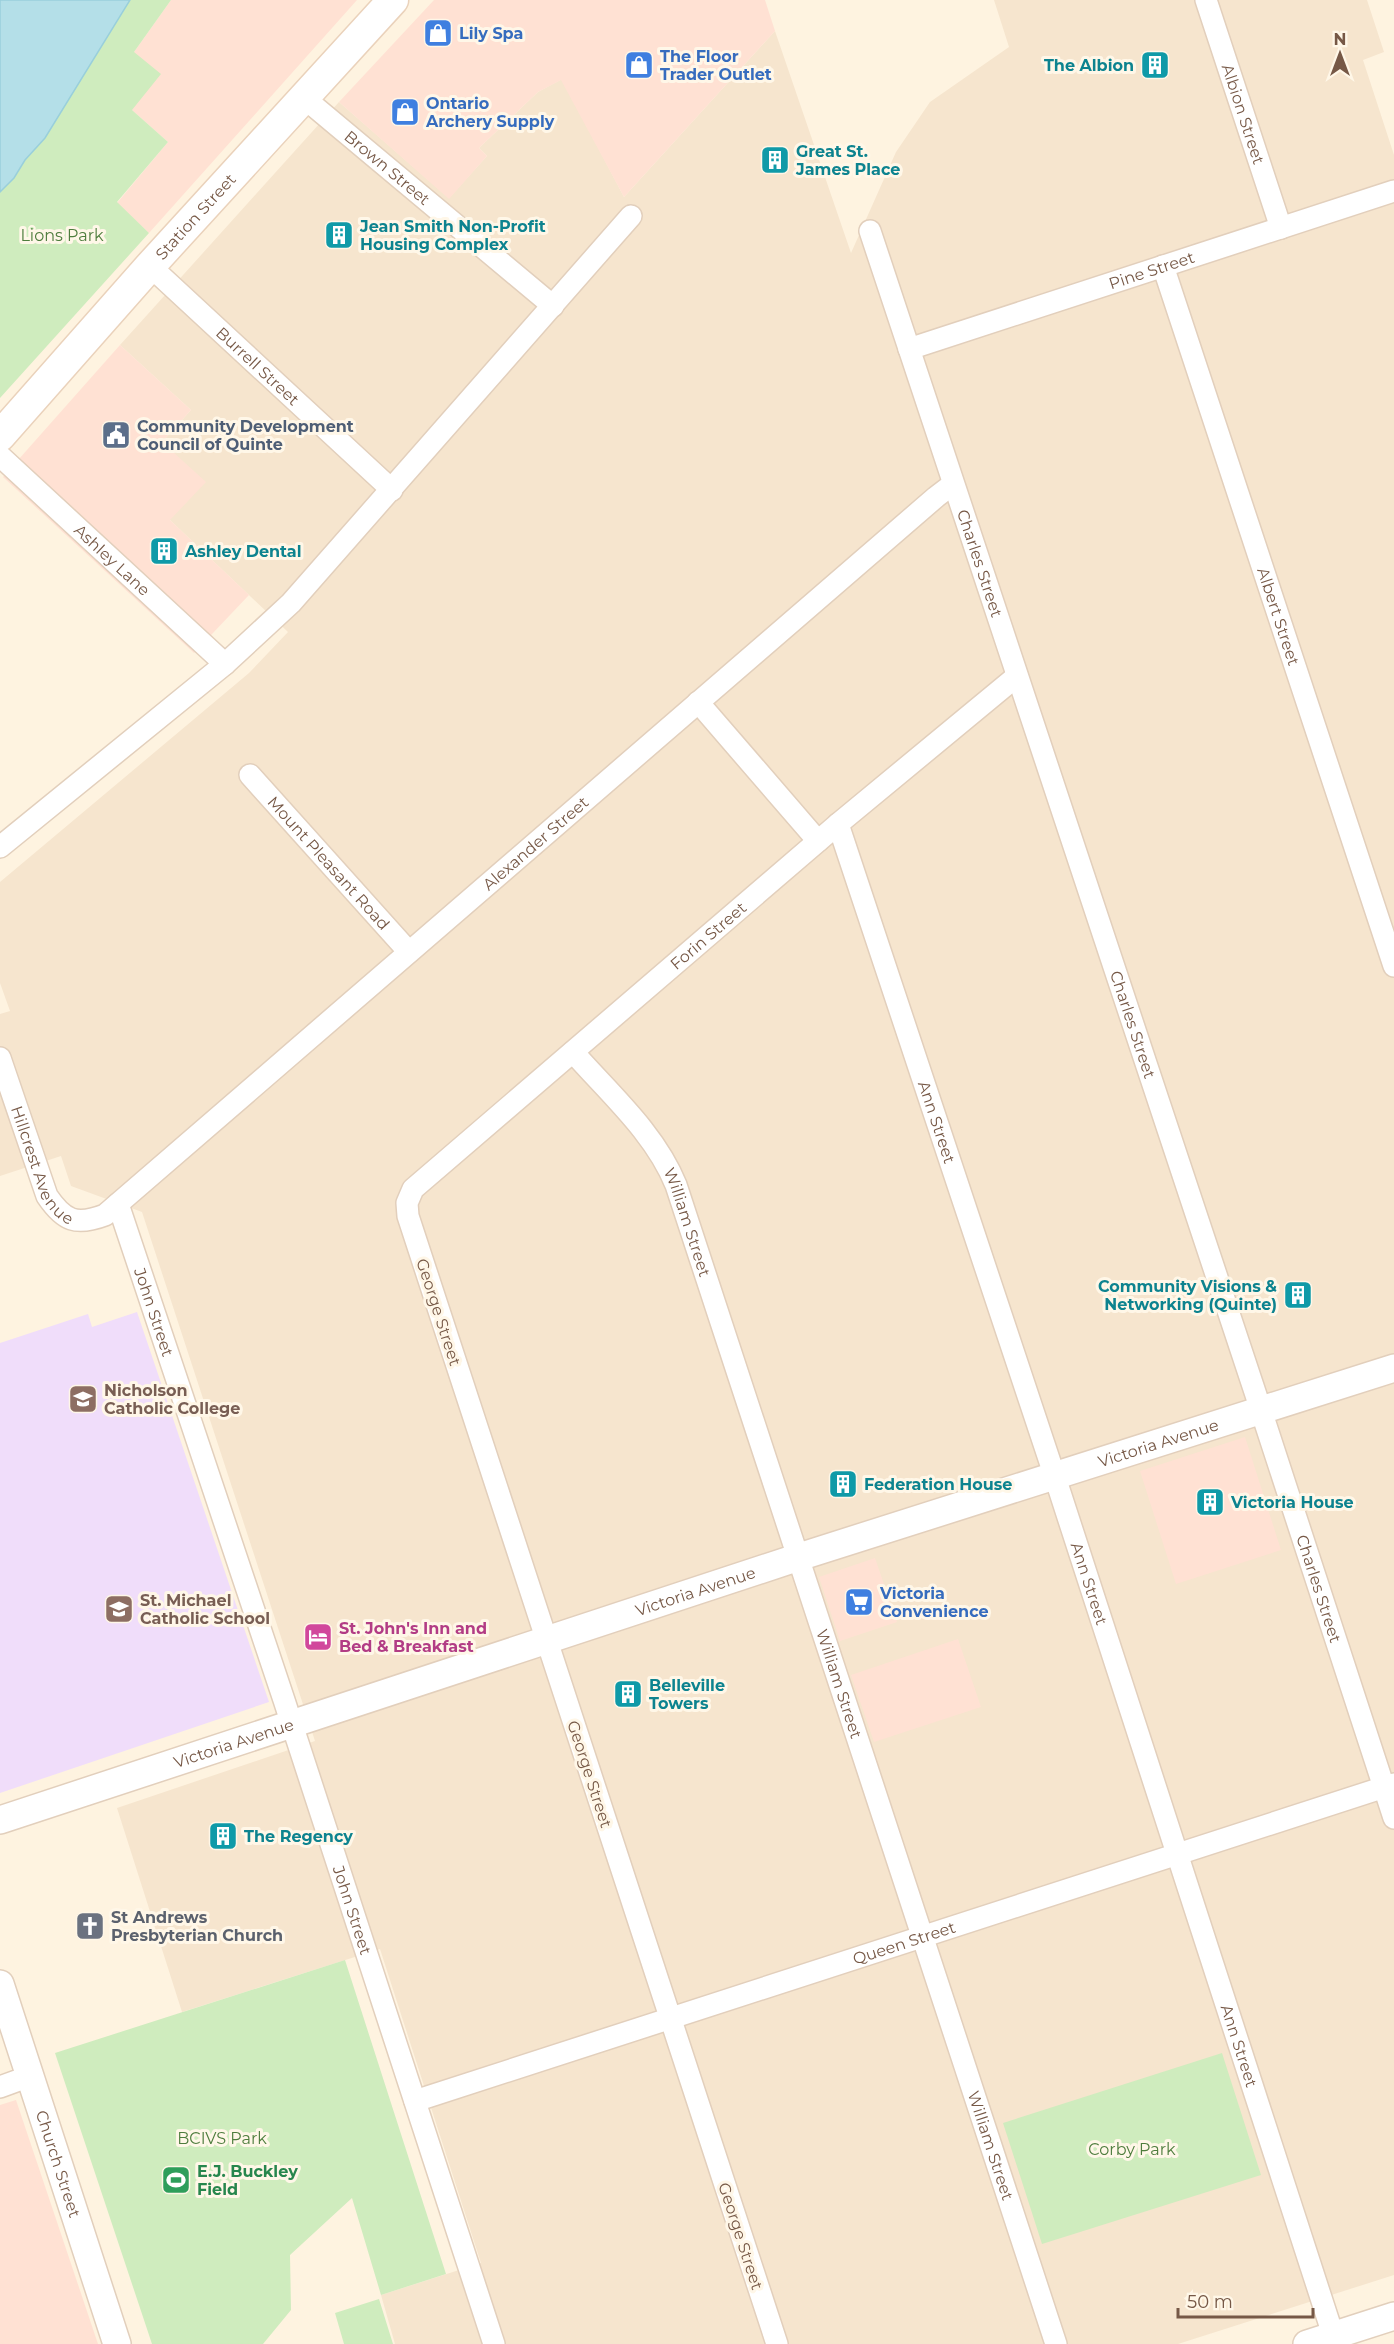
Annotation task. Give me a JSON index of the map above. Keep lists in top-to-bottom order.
{
  "streets": {
    "main road": ["Station Street"],
    "street": [
      "Albion Street",
      "Brown Street",
      "Pine Street",
      "Burrell Street",
      "Ashley Lane",
      "Charles Street",
      "Albert Street",
      "Alexander Street",
      "Mount Pleasant Road",
      "Forin Street",
      "Ann Street",
      "Hillcrest Avenue",
      "William Street",
      "John Street",
      "George Street",
      "Victoria Avenue",
      "Queen Street",
      "Church Street"
    ]
  },
  "crossings": [
    ["Albion Street", "Pine Street"],
    ["Brown Street", "Station Street"],
    ["Station Street", "Burrell Street"],
    ["Pine Street", "Charles Street"],
    ["Pine Street", "Albert Street"],
    ["Charles Street", "Alexander Street"],
    ["Charles Street", "Forin Street"],
    ["Charles Street", "Victoria Avenue"],
    ["Charles Street", "Queen Street"],
    ["Alexander Street", "Mount Pleasant Road"],
    ["Alexander Street", "Hillcrest Avenue"],
    ["Alexander Street", "John Street"],
    ["Forin Street", "Ann Street"],
    ["Forin Street", "William Street"],
    ["Forin Street", "George Street"],
    ["Ann Street", "Victoria Avenue"],
    ["Ann Street", "Queen Street"],
    ["Hillcrest Avenue", "John Street"],
    ["William Street", "Victoria Avenue"],
    ["William Street", "Queen Street"],
    ["John Street", "Victoria Avenue"],
    ["John Street", "Queen Street"],
    ["George Street", "Victoria Avenue"],
    ["George Street", "Queen Street"]
  ],
  "parks": ["Lions Park", "BCIVS Park", "Corby Park"],
  "places": {
    "shop": ["Lily Spa", "The Floor Trader Outlet", "Ontario Archery Supply"],
    "building": [
      "The Albion",
      "Great St. James Place",
      "Jean Smith Non-Profit Housing Complex",
      "Ashley Dental",
      "Community Visions & Networking (Quinte)",
      "Federation House",
      "Victoria House",
      "Belleville Towers",
      "The Regency"
    ],
    "public building": ["Community Development Council of Quinte"],
    "school or university": ["Nicholson Catholic College", "St. Michael Catholic School"],
    "supermarket": ["Victoria Convenience"],
    "hotel": ["St. John's Inn and Bed & Breakfast"],
    "church": ["St Andrews Presbyterian Church"],
    "sports": ["E.J. Buckley Field"]
  },
  "scale_bar": "50 m",
  "north": "top"
}
